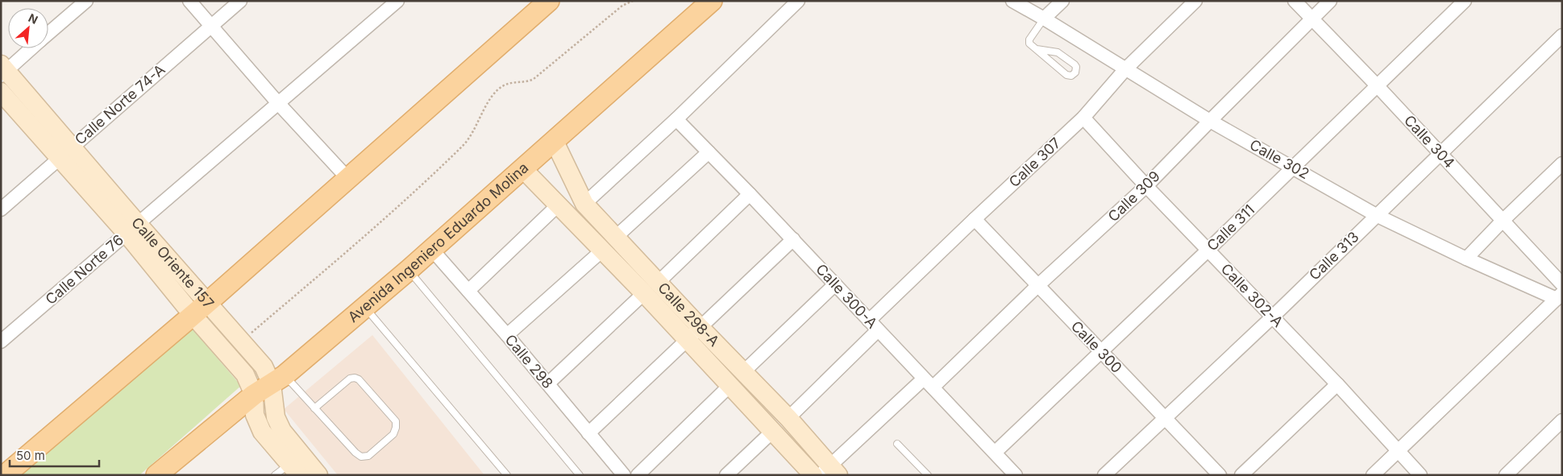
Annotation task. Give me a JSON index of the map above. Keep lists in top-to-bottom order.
{
  "streets": {
    "main road": ["Avenida Ingeniero Eduardo Molina"],
    "street": [
      "Calle Norte 74-A",
      "Calle 304",
      "Calle 302",
      "Calle 307",
      "Calle 309",
      "Calle 311",
      "Calle 313",
      "Calle Oriente 157",
      "Calle Norte 76",
      "Calle 302-A",
      "Calle 300-A",
      "Calle 298-A",
      "Calle 300",
      "Calle 298"
    ]
  },
  "crossings": [
    ["Calle Norte 74-A", "Calle Oriente 157"],
    ["Calle 304", "Calle 309"],
    ["Calle 304", "Calle 311"],
    ["Calle 304", "Calle 313"],
    ["Calle 302", "Calle 307"],
    ["Calle 302", "Calle 309"],
    ["Calle 302", "Calle 311"],
    ["Calle 302", "Calle 313"],
    ["Calle 307", "Calle 302-A"],
    ["Calle 307", "Calle 300-A"],
    ["Calle 307", "Calle 298-A"],
    ["Calle 307", "Calle 300"],
    ["Calle 309", "Calle 302-A"],
    ["Calle 309", "Calle 300-A"],
    ["Calle 309", "Calle 298-A"],
    ["Calle 309", "Calle 300"],
    ["Calle 311", "Calle 302-A"],
    ["Calle 311", "Calle 300-A"],
    ["Calle 311", "Calle 300"],
    ["Avenida Ingeniero Eduardo Molina", "Calle Oriente 157"],
    ["Avenida Ingeniero Eduardo Molina", "Calle 298-A"],
    ["Avenida Ingeniero Eduardo Molina", "Calle 298"],
    ["Calle 313", "Calle 302-A"],
    ["Calle 313", "Calle 300"],
    ["Calle Oriente 157", "Calle Norte 76"]
  ],
  "scale_bar": "50 m",
  "north": "top right"
}
